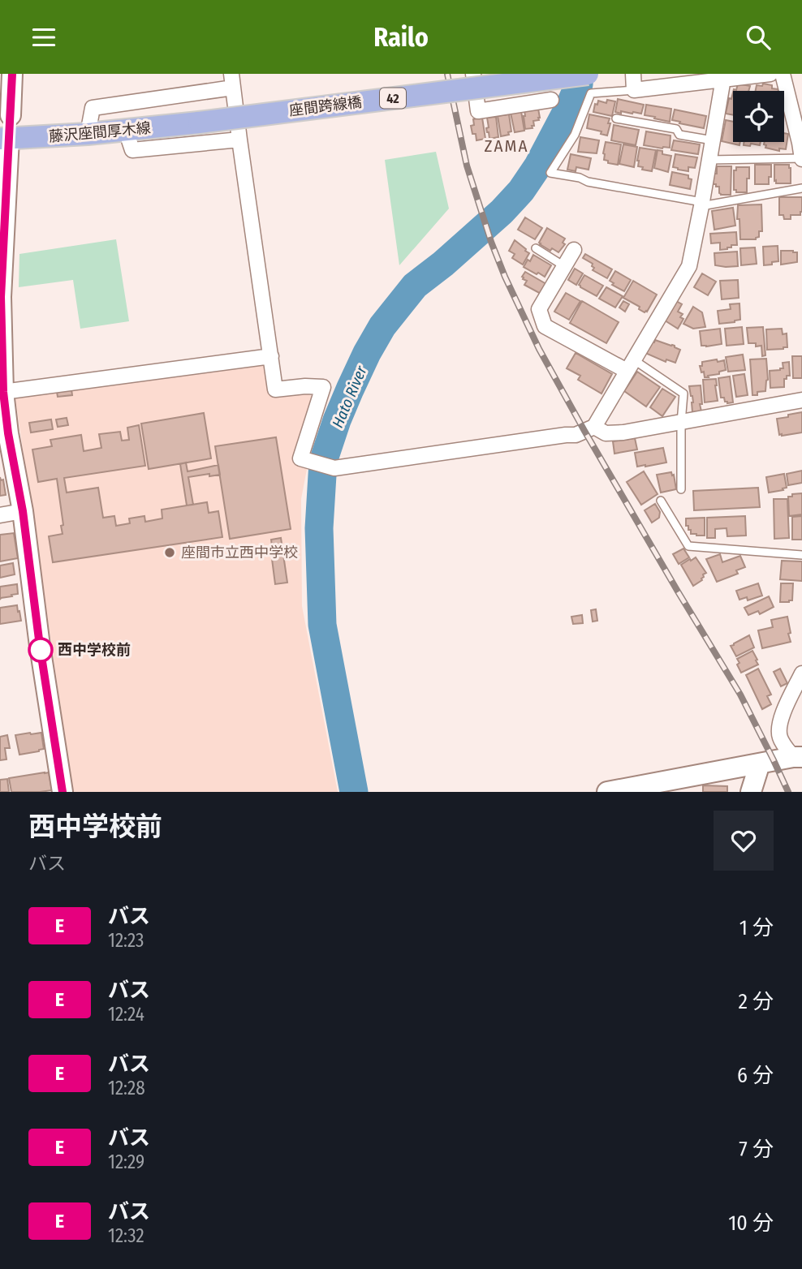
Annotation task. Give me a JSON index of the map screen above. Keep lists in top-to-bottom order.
{
  "streets": {
    "main road": ["42", "座間跨線橋", "藤沢座間厚木線"]
  },
  "crossings": [
    ["座間跨線橋", "藤沢座間厚木線"]
  ],
  "districts": ["ZAMA"],
  "water": ["Hato River"],
  "places": ["座間市立西中学校", "西中学校前"],
  "lines": ["bus line E"],
  "page": {
    "header": "Railo",
    "heading": ["西中学校前", "バス"],
    "list": [
      {
        "mark": "E",
        "name": "バス",
        "note": "12:23",
        "value": "1 分"
      },
      {
        "mark": "E",
        "name": "バス",
        "note": "12:24",
        "value": "2 分"
      },
      {
        "mark": "E",
        "name": "バス",
        "note": "12:28",
        "value": "6 分"
      },
      {
        "mark": "E",
        "name": "バス",
        "note": "12:29",
        "value": "7 分"
      },
      {
        "mark": "E",
        "name": "バス",
        "note": "12:32",
        "value": "10 分"
      }
    ]
  }
}
